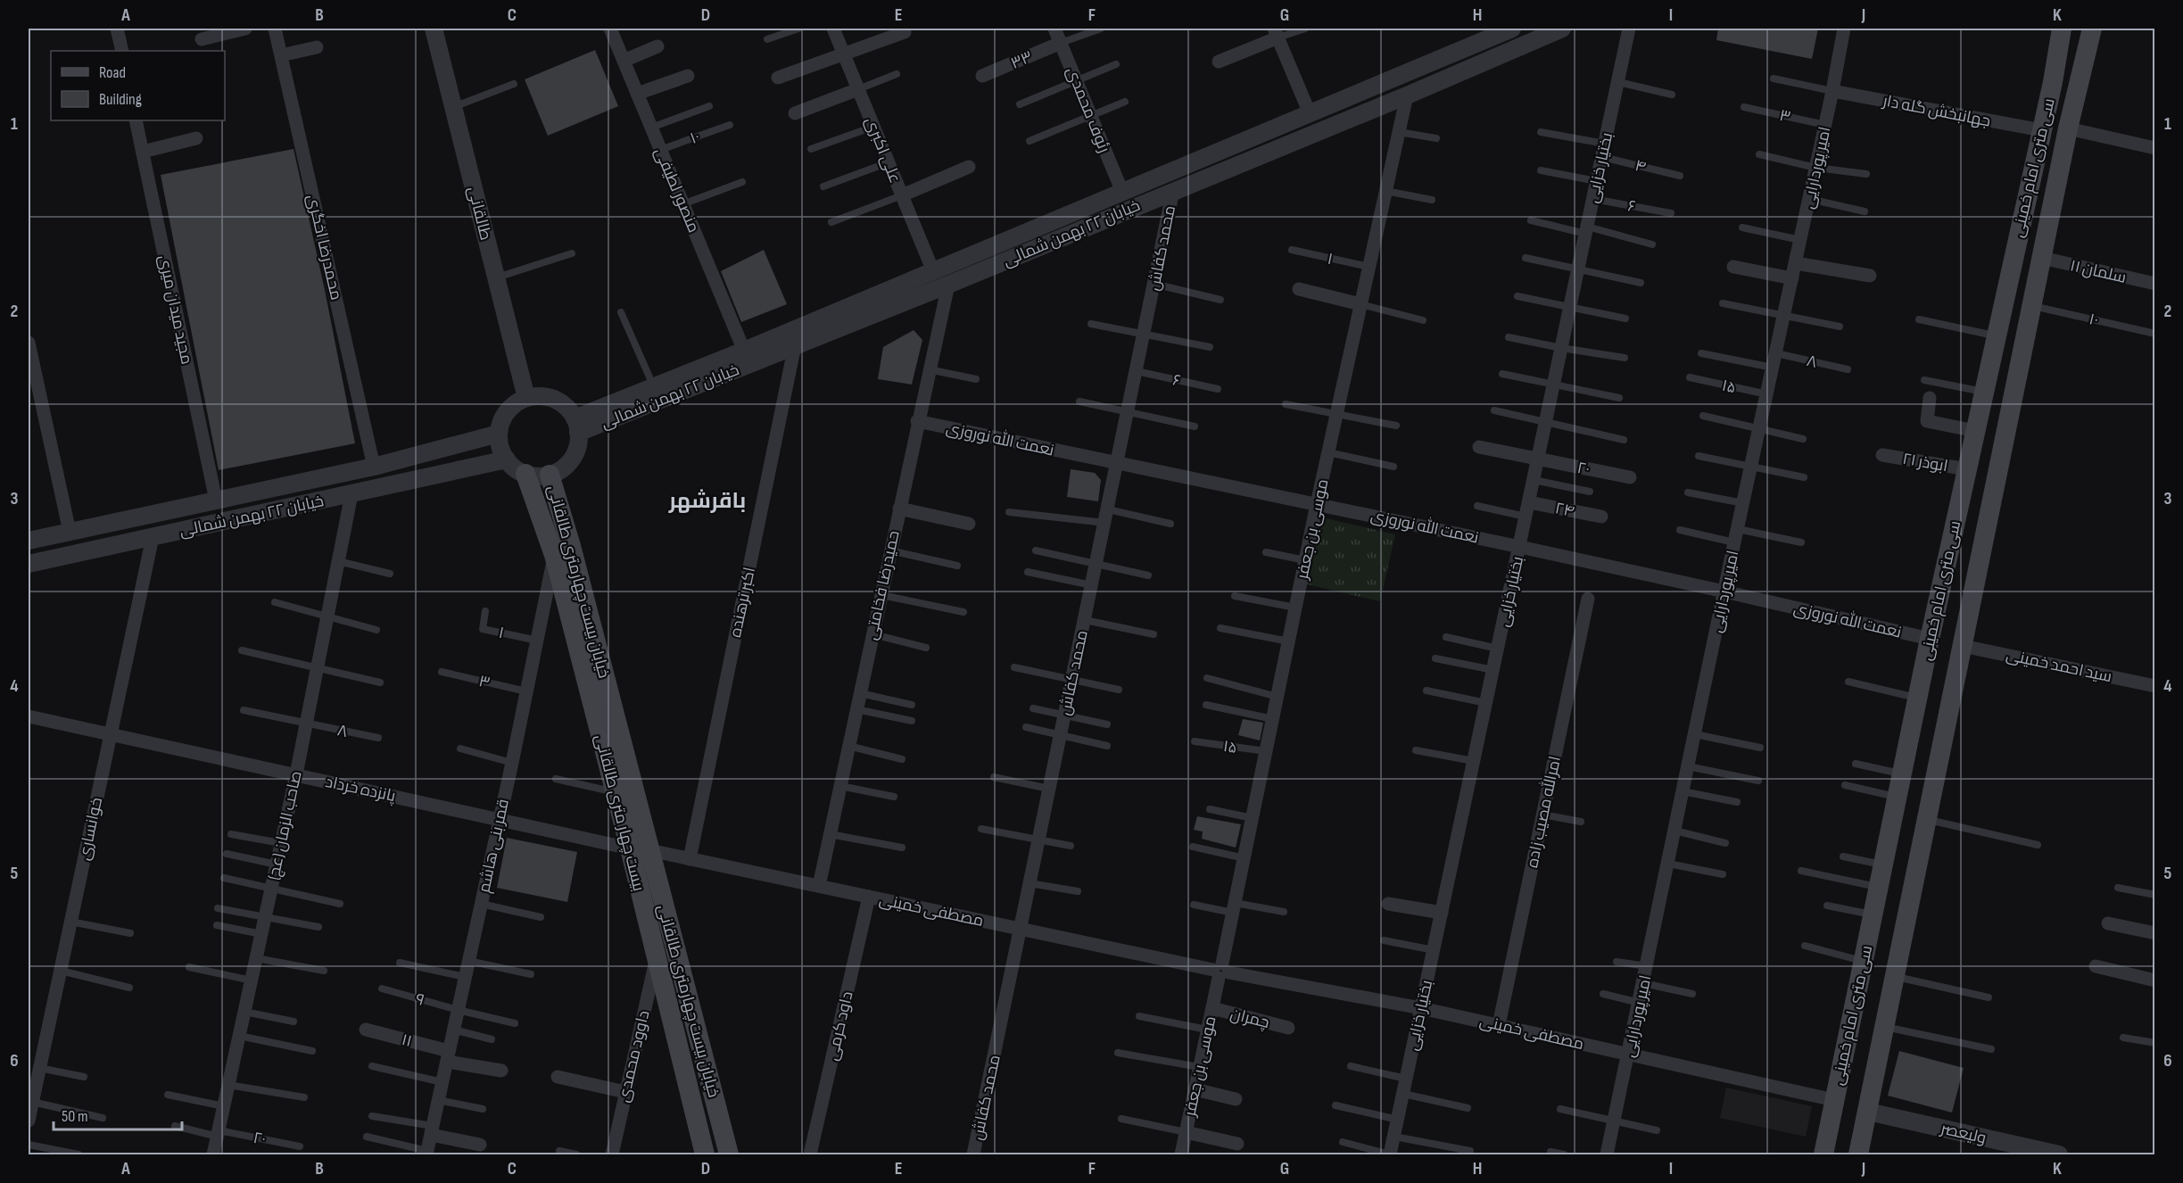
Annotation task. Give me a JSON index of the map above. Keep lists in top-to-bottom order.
{
  "streets": {
    "main road": ["سی متری امام خمینی", "خیابان بیست چهارمتری طالقانی", "بیست چهار متری طالقانی"],
    "street": [
      "۳۳",
      "رئوف محمدی",
      "جهانبخش گله دار",
      "علی اکبری",
      "بختیار خزایی",
      "امیر پوردارایی",
      "منصور لطیفی",
      "طالقانی",
      "خیابان ۲۲ بهمن شمالی",
      "محمدرضا اخگری",
      "محمد کفاش",
      "سلمان ۱۱",
      "مجید میدان میری",
      "نعمت الله نوروزی",
      "ابوذر ۲۱",
      "۲۰",
      "۲۴",
      "موسی بن جعفر",
      "حمیدرضا فخامتی",
      "اکبر ترهنده",
      "سید احمد خمینی",
      "پانزده خرداد",
      "امرالله مصیب زاده",
      "صاحب الزمان (عج)",
      "خوانساری",
      "قمر بنی هاشم",
      "مصطفی خمینی",
      "چمران",
      "داود کرمی",
      "۱۱",
      "داوود محمدی",
      "وليعصر"
    ],
    "lane": [
      "۳",
      "۱۰",
      "۴",
      "۶",
      "۱",
      "۸",
      "۱۵",
      "۹"
    ]
  },
  "crossings": [
    ["۳۳", "رئوف محمدی"],
    ["رئوف محمدی", "خیابان ۲۲ بهمن شمالی"],
    ["جهانبخش گله دار", "امیر پوردارایی"],
    ["جهانبخش گله دار", "سی متری امام خمینی"],
    ["۳", "امیر پوردارایی"],
    ["۳", "قمر بنی هاشم"],
    ["۱۰", "سی متری امام خمینی"],
    ["۱۰", "منصور لطیفی"],
    ["علی اکبری", "خیابان ۲۲ بهمن شمالی"],
    ["۴", "بختیار خزایی"],
    ["بختیار خزایی", "۶"],
    ["بختیار خزایی", "نعمت الله نوروزی"],
    ["بختیار خزایی", "۲۰"],
    ["بختیار خزایی", "۲۴"],
    ["بختیار خزایی", "مصطفی خمینی"],
    ["امیر پوردارایی", "۸"],
    ["امیر پوردارایی", "۱۵"],
    ["امیر پوردارایی", "نعمت الله نوروزی"],
    ["امیر پوردارایی", "مصطفی خمینی"],
    ["سی متری امام خمینی", "سلمان ۱۱"],
    ["سی متری امام خمینی", "نعمت الله نوروزی"],
    ["سی متری امام خمینی", "ابوذر ۲۱"],
    ["سی متری امام خمینی", "سید احمد خمینی"],
    ["سی متری امام خمینی", "مصطفی خمینی"],
    ["سی متری امام خمینی", "وليعصر"],
    ["منصور لطیفی", "خیابان ۲۲ بهمن شمالی"],
    ["۶", "محمد کفاش"],
    ["طالقانی", "خیابان ۲۲ بهمن شمالی"],
    ["طالقانی", "خیابان بیست چهارمتری طالقانی"],
    ["طالقانی", "بیست چهار متری طالقانی"],
    ["خیابان ۲۲ بهمن شمالی", "محمدرضا اخگری"],
    ["خیابان ۲۲ بهمن شمالی", "محمد کفاش"],
    ["خیابان ۲۲ بهمن شمالی", "مجید میدان میری"],
    ["خیابان ۲۲ بهمن شمالی", "موسی بن جعفر"],
    ["خیابان ۲۲ بهمن شمالی", "خیابان بیست چهارمتری طالقانی"],
    ["خیابان ۲۲ بهمن شمالی", "حمیدرضا فخامتی"],
    ["خیابان ۲۲ بهمن شمالی", "اکبر ترهنده"],
    ["خیابان ۲۲ بهمن شمالی", "بیست چهار متری طالقانی"],
    ["خیابان ۲۲ بهمن شمالی", "صاحب الزمان (عج)"],
    ["خیابان ۲۲ بهمن شمالی", "خوانساری"],
    ["محمد کفاش", "نعمت الله نوروزی"],
    ["محمد کفاش", "مصطفی خمینی"],
    ["۱", "موسی بن جعفر"],
    ["۱", "قمر بنی هاشم"],
    ["۸", "صاحب الزمان (عج)"],
    ["۱۵", "موسی بن جعفر"],
    ["نعمت الله نوروزی", "موسی بن جعفر"],
    ["نعمت الله نوروزی", "حمیدرضا فخامتی"],
    ["۲۰", "صاحب الزمان (عج)"],
    ["موسی بن جعفر", "مصطفی خمینی"],
    ["موسی بن جعفر", "چمران"],
    ["خیابان بیست چهارمتری طالقانی", "بیست چهار متری طالقانی"],
    ["خیابان بیست چهارمتری طالقانی", "قمر بنی هاشم"],
    ["خیابان بیست چهارمتری طالقانی", "مصطفی خمینی"],
    ["حمیدرضا فخامتی", "مصطفی خمینی"],
    ["اکبر ترهنده", "مصطفی خمینی"],
    ["پانزده خرداد", "بیست چهار متری طالقانی"],
    ["پانزده خرداد", "صاحب الزمان (عج)"],
    ["پانزده خرداد", "خوانساری"],
    ["پانزده خرداد", "قمر بنی هاشم"],
    ["امرالله مصیب زاده", "مصطفی خمینی"],
    ["بیست چهار متری طالقانی", "قمر بنی هاشم"],
    ["بیست چهار متری طالقانی", "داوود محمدی"],
    ["قمر بنی هاشم", "۹"],
    ["قمر بنی هاشم", "۱۱"],
    ["مصطفی خمینی", "داود کرمی"]
  ],
  "districts": ["باقرشهر"],
  "legend": ["Road", "Building"],
  "scale_bar": "50 m",
  "grid": {
    "columns": [
      "A",
      "B",
      "C",
      "D",
      "E",
      "F",
      "G",
      "H",
      "I",
      "J",
      "K"
    ],
    "rows": [
      "1",
      "2",
      "3",
      "4",
      "5",
      "6"
    ]
  }
}
